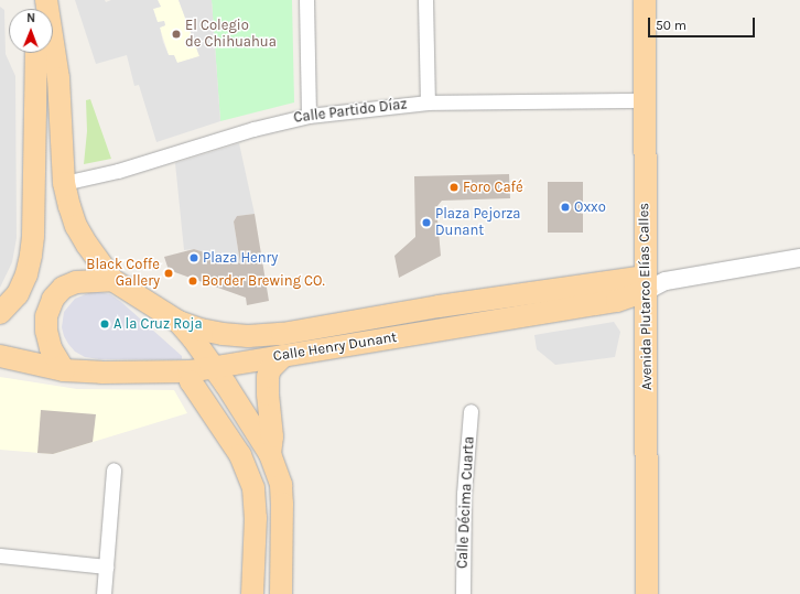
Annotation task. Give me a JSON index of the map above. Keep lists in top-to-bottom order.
{
  "streets": {
    "main road": ["Avenida Plutarco Elías Calles", "Calle Henry Dunant"],
    "street": ["Calle Partido Díaz", "Calle Décima Cuarta"]
  },
  "crossings": [
    ["Calle Partido Díaz", "Avenida Plutarco Elías Calles"],
    ["Avenida Plutarco Elías Calles", "Calle Henry Dunant"]
  ],
  "places": [
    "El Colegio de Chihuahua",
    "Foro Café",
    "Oxxo",
    "Plaza Pejorza Dunant",
    "Plaza Henry",
    "Black Coffe Gallery",
    "Border Brewing CO.",
    "A la Cruz Roja"
  ],
  "scale_bar": "50 m",
  "north": "top"
}
